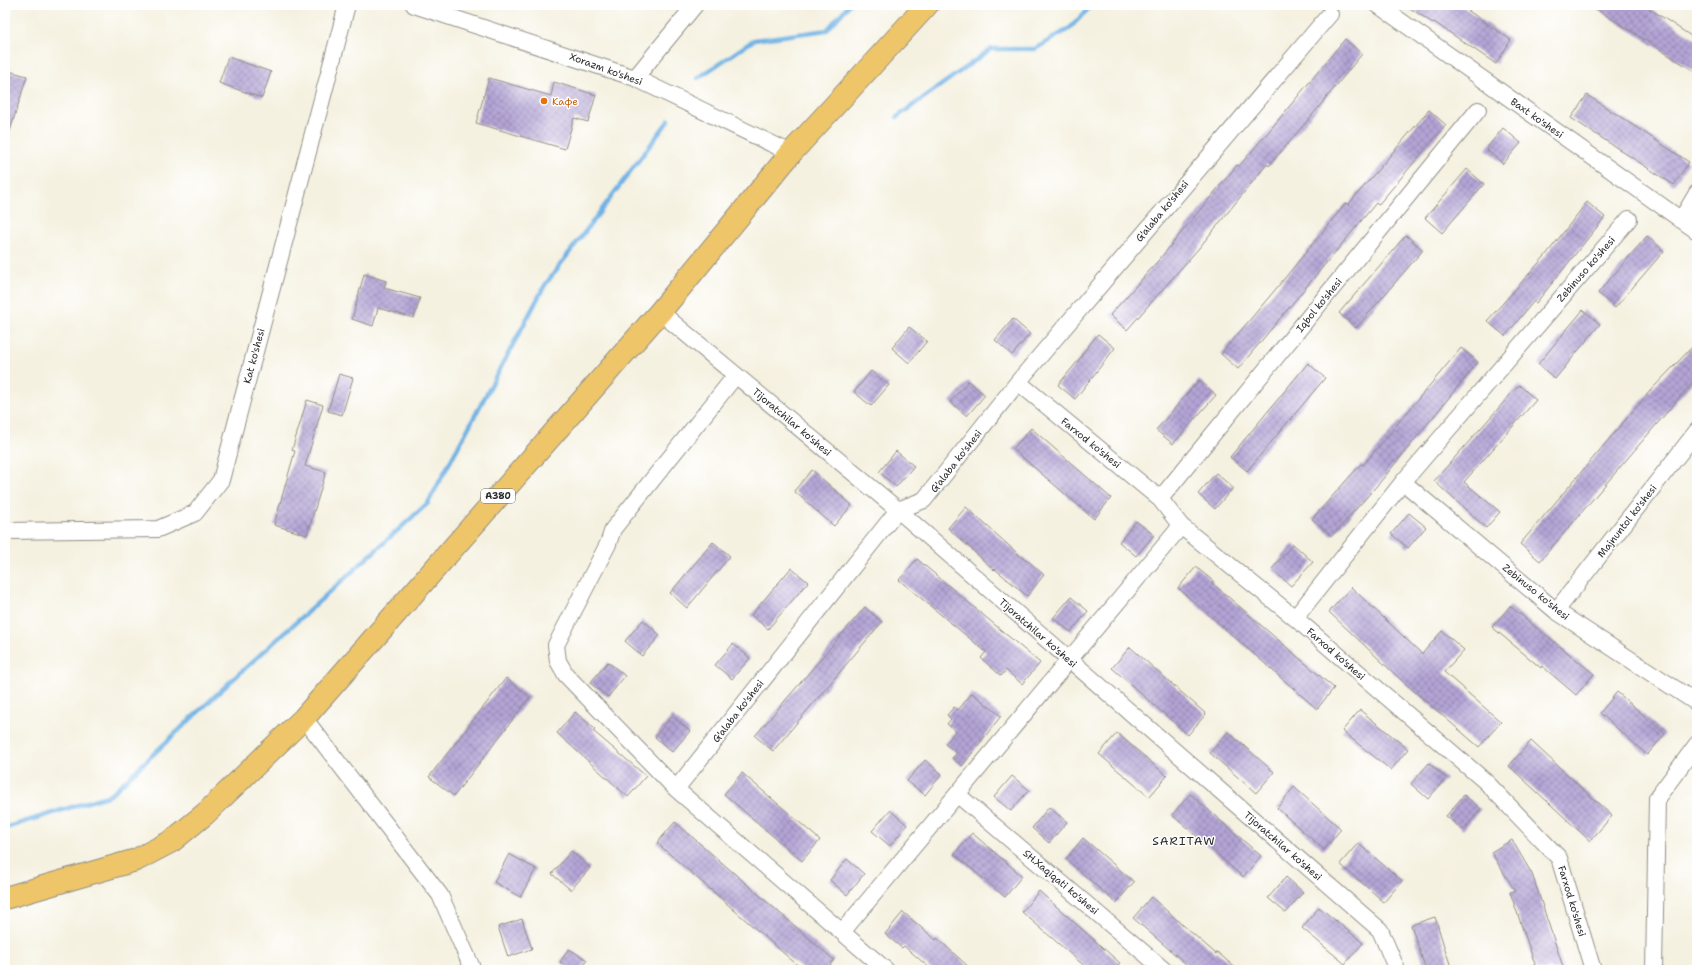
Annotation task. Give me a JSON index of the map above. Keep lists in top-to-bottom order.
{
  "streets": {
    "highway": ["A380"],
    "street": [
      "Xorazm ko'shesi",
      "Baxt ko'shesi",
      "G'alaba ko'shesi",
      "Zebinuso ko'shesi",
      "Iqbol ko'shesi",
      "Kat ko'shesi",
      "Tijoratchilar ko'shesi",
      "Farxod ko'shesi",
      "Majnuntol ko'shesi",
      "SH.Xaqiqati ko'shesi"
    ]
  },
  "crossings": [
    ["Xorazm ko'shesi", "A380"],
    ["G'alaba ko'shesi", "Tijoratchilar ko'shesi"],
    ["G'alaba ko'shesi", "Farxod ko'shesi"],
    ["Zebinuso ko'shesi", "Farxod ko'shesi"],
    ["Zebinuso ko'shesi", "Majnuntol ko'shesi"],
    ["Iqbol ko'shesi", "Farxod ko'shesi"],
    ["Tijoratchilar ko'shesi", "A380"]
  ],
  "districts": ["SARITAW"],
  "places": ["Кафе"]
}
